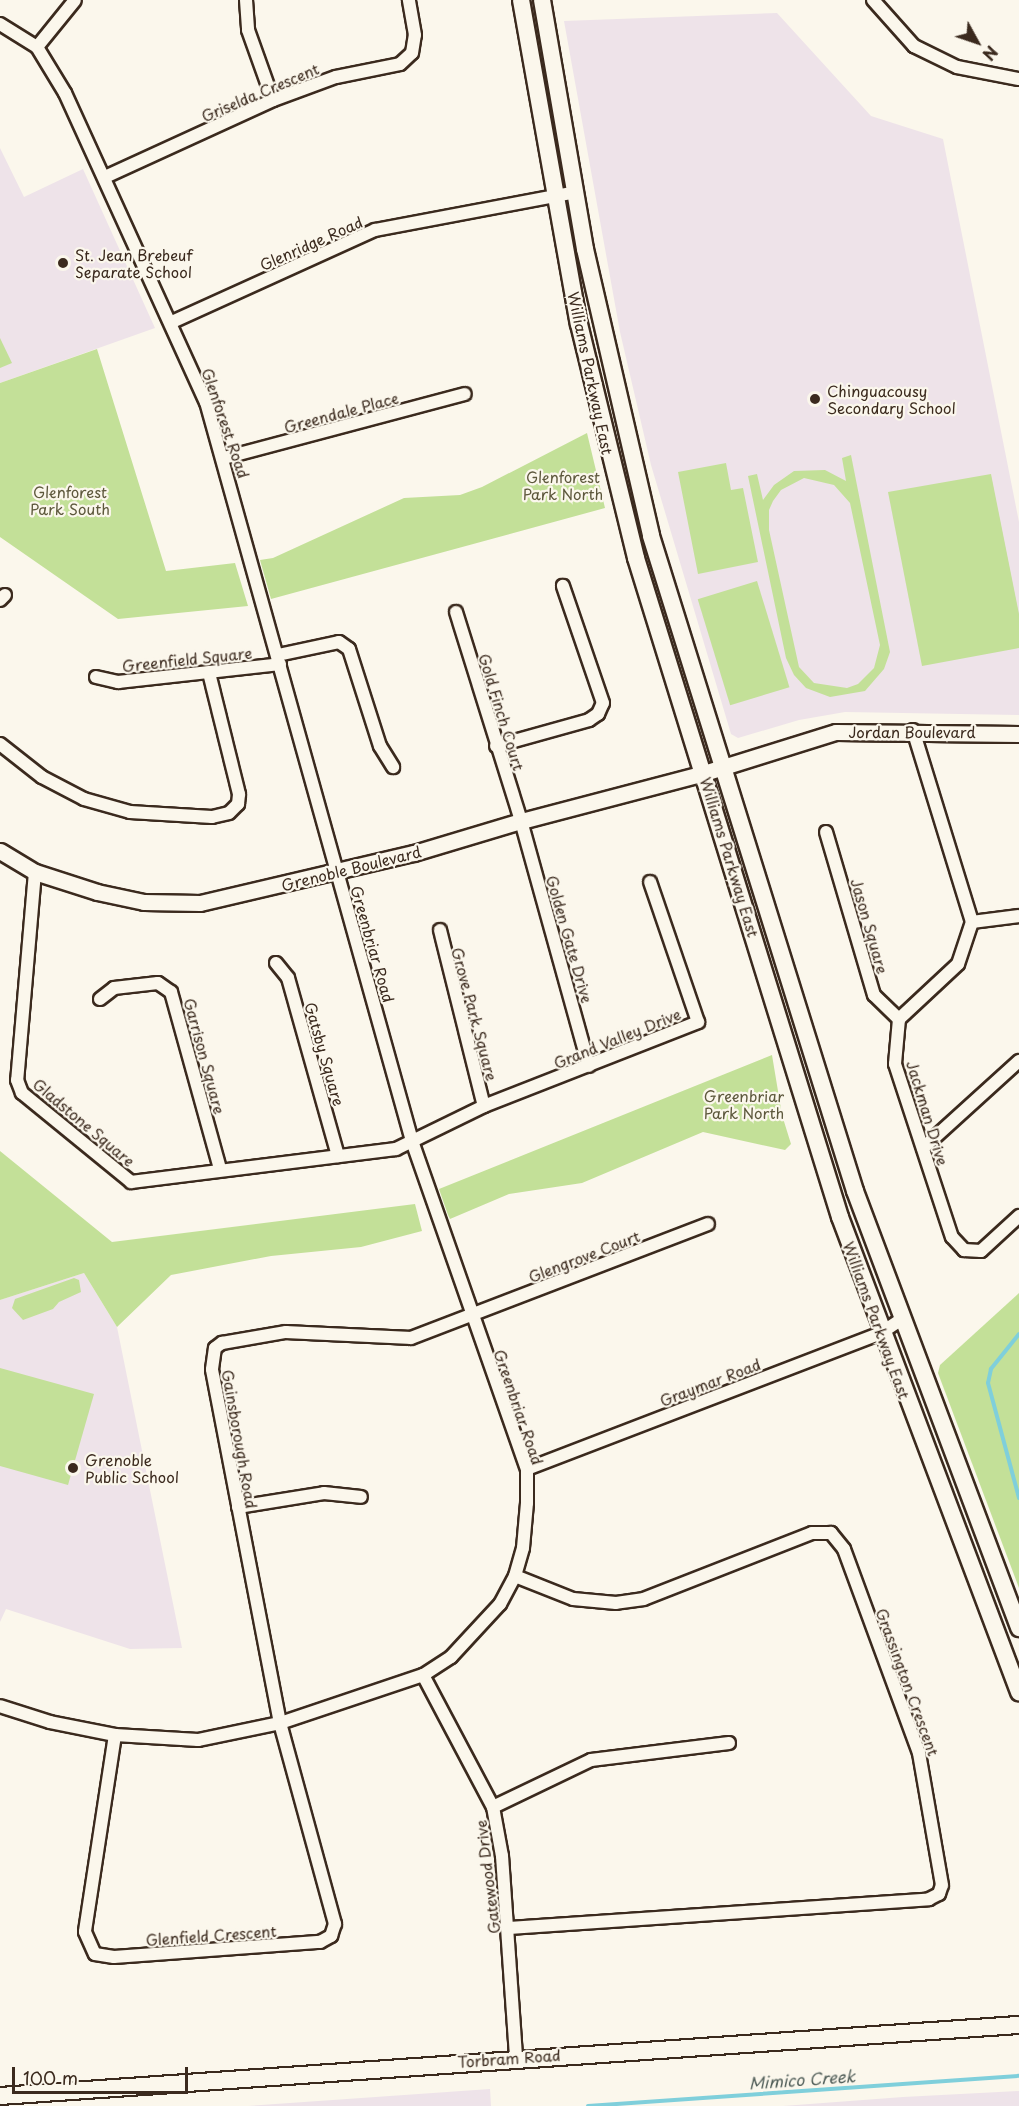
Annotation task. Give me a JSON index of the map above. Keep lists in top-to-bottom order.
{
  "streets": {
    "main road": ["Williams Parkway East", "Torbram Road"],
    "street": [
      "Griselda Crescent",
      "Glenridge Road",
      "Greendale Place",
      "Glenforest Road",
      "Greenfield Square",
      "Gold Finch Court",
      "Jordan Boulevard",
      "Grenoble Boulevard",
      "Jason Square",
      "Golden Gate Drive",
      "Greenbriar Road",
      "Grove Park Square",
      "Grand Valley Drive",
      "Gatsby Square",
      "Garrison Square",
      "Jackman Drive",
      "Gladstone Square",
      "Glengrove Court",
      "Graymar Road",
      "Gainsborough Road",
      "Grassington Crescent",
      "Gatewood Drive",
      "Glenfield Crescent"
    ]
  },
  "crossings": [
    ["Griselda Crescent", "Glenforest Road"],
    ["Glenridge Road", "Williams Parkway East"],
    ["Glenridge Road", "Glenforest Road"],
    ["Williams Parkway East", "Jordan Boulevard"],
    ["Williams Parkway East", "Grenoble Boulevard"],
    ["Williams Parkway East", "Graymar Road"],
    ["Greendale Place", "Glenforest Road"],
    ["Glenforest Road", "Greenfield Square"],
    ["Glenforest Road", "Grenoble Boulevard"],
    ["Glenforest Road", "Greenbriar Road"],
    ["Gold Finch Court", "Grenoble Boulevard"],
    ["Gold Finch Court", "Golden Gate Drive"],
    ["Jordan Boulevard", "Grenoble Boulevard"],
    ["Grenoble Boulevard", "Golden Gate Drive"],
    ["Grenoble Boulevard", "Greenbriar Road"],
    ["Grenoble Boulevard", "Gladstone Square"],
    ["Jason Square", "Jackman Drive"],
    ["Golden Gate Drive", "Grand Valley Drive"],
    ["Greenbriar Road", "Grand Valley Drive"],
    ["Greenbriar Road", "Gladstone Square"],
    ["Greenbriar Road", "Glengrove Court"],
    ["Greenbriar Road", "Graymar Road"],
    ["Greenbriar Road", "Gainsborough Road"],
    ["Greenbriar Road", "Grassington Crescent"],
    ["Greenbriar Road", "Gatewood Drive"],
    ["Greenbriar Road", "Glenfield Crescent"],
    ["Grove Park Square", "Grand Valley Drive"],
    ["Grand Valley Drive", "Gladstone Square"],
    ["Gatsby Square", "Gladstone Square"],
    ["Garrison Square", "Gladstone Square"],
    ["Glengrove Court", "Gainsborough Road"],
    ["Gainsborough Road", "Glenfield Crescent"],
    ["Grassington Crescent", "Gatewood Drive"],
    ["Gatewood Drive", "Torbram Road"]
  ],
  "water": ["Mimico Creek"],
  "parks": ["Glenforest Park North", "Glenforest Park South", "Greenbriar Park North"],
  "places": ["St. Jean Brebeuf Separate School", "Chinguacousy Secondary School", "Grenoble Public School"],
  "scale_bar": "100 m",
  "north": "bottom right"
}
